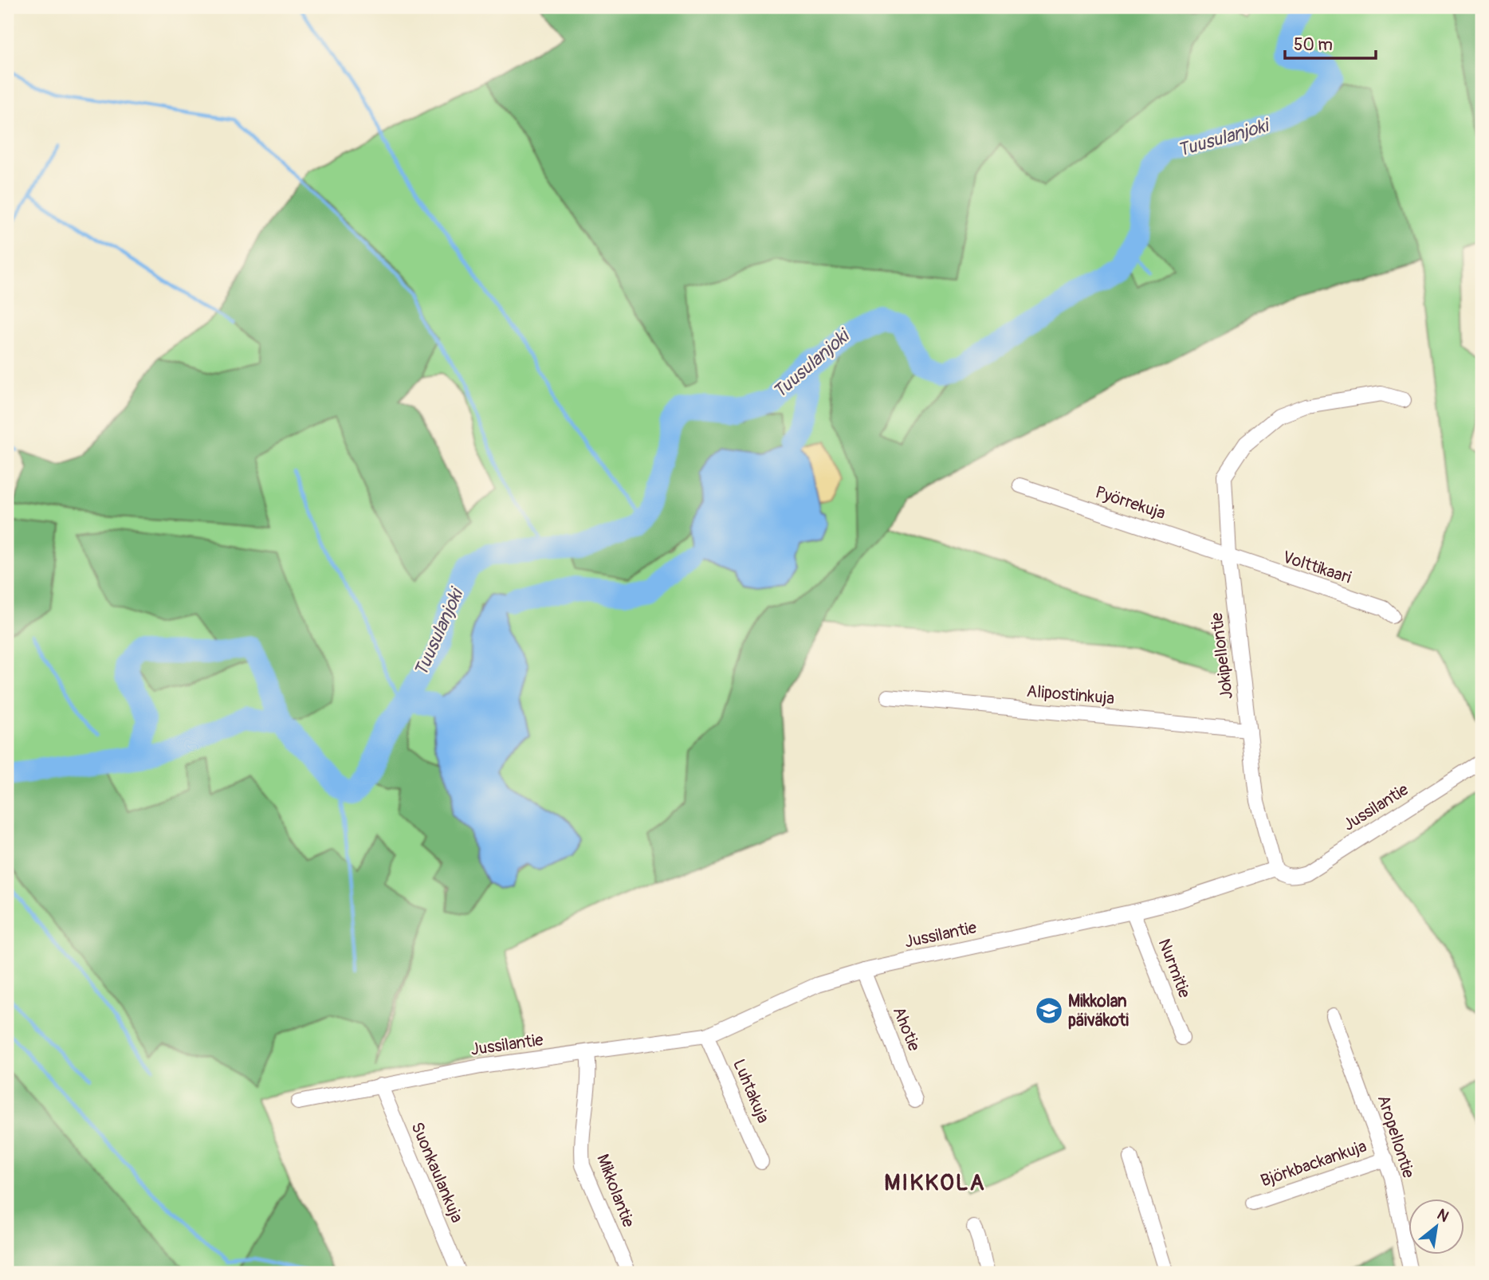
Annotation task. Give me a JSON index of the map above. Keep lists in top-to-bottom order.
{
  "streets": {
    "street": [
      "Pyörrekuja",
      "Volttikaari",
      "Jokipellontie",
      "Alipostinkuja",
      "Jussilantie",
      "Nurmitie",
      "Ahotie",
      "Luhtakuja",
      "Aropellontie",
      "Björkbackankuja",
      "Suonkaulankuja",
      "Mikkolantie"
    ]
  },
  "crossings": [
    ["Pyörrekuja", "Volttikaari"],
    ["Pyörrekuja", "Jokipellontie"],
    ["Volttikaari", "Jokipellontie"],
    ["Jokipellontie", "Alipostinkuja"],
    ["Jokipellontie", "Jussilantie"],
    ["Jussilantie", "Nurmitie"],
    ["Jussilantie", "Ahotie"],
    ["Jussilantie", "Luhtakuja"],
    ["Jussilantie", "Suonkaulankuja"],
    ["Jussilantie", "Mikkolantie"],
    ["Aropellontie", "Björkbackankuja"]
  ],
  "districts": ["MIKKOLA"],
  "water": ["Tuusulanjoki"],
  "places": {
    "school or university": ["Mikkolan päiväkoti"]
  },
  "scale_bar": "50 m",
  "north": "top right"
}
